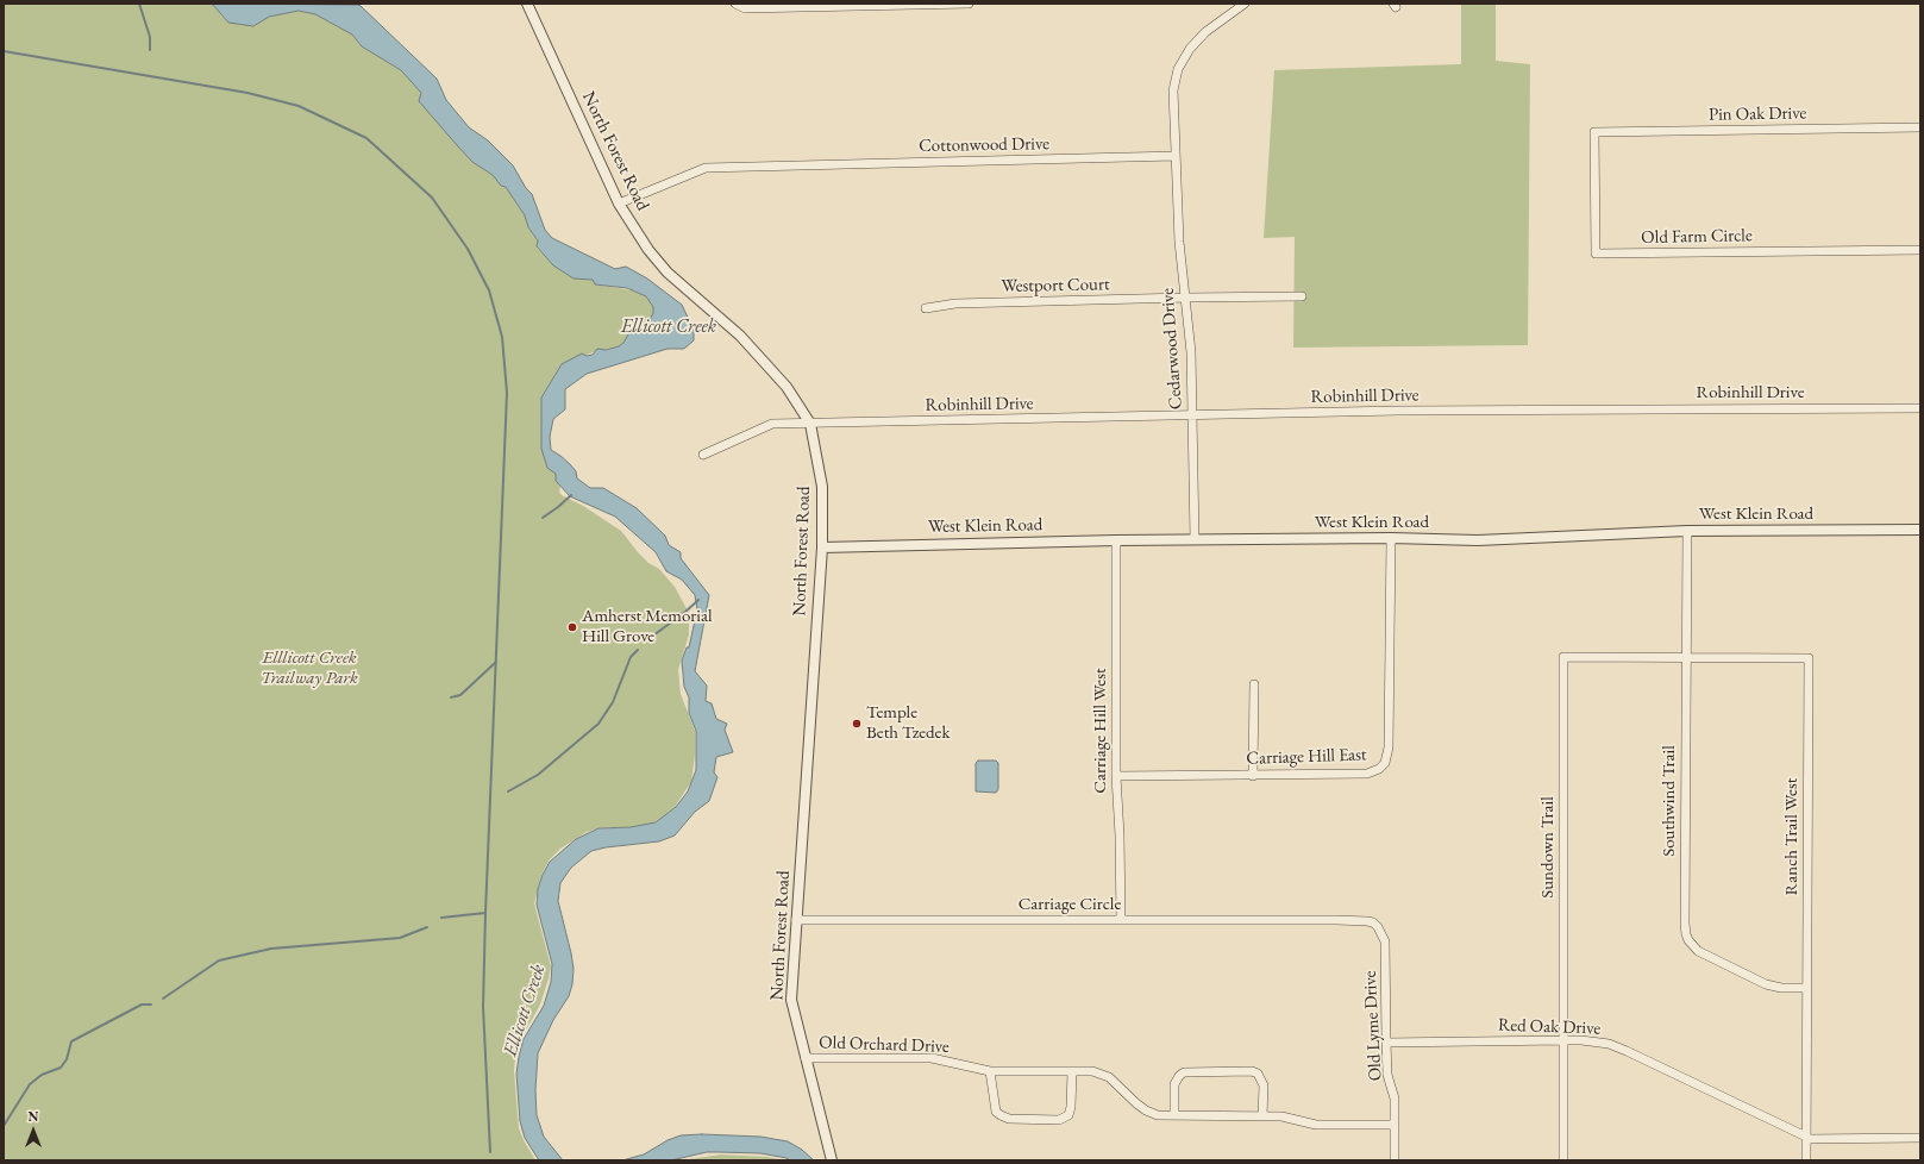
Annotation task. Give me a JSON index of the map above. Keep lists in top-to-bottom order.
{
  "streets": {
    "street": [
      "Pin Oak Drive",
      "Cottonwood Drive",
      "North Forest Road",
      "Old Farm Circle",
      "Westport Court",
      "Cedarwood Drive",
      "Robinhill Drive",
      "West Klein Road",
      "Carriage Hill West",
      "Carriage Hill East",
      "Southwind Trail",
      "Ranch Trail West",
      "Sundown Trail",
      "Carriage Circle",
      "Old Lyme Drive",
      "Red Oak Drive",
      "Old Orchard Drive"
    ]
  },
  "crossings": [
    ["Pin Oak Drive", "Old Farm Circle"],
    ["Cottonwood Drive", "North Forest Road"],
    ["Cottonwood Drive", "Cedarwood Drive"],
    ["North Forest Road", "Robinhill Drive"],
    ["North Forest Road", "West Klein Road"],
    ["North Forest Road", "Carriage Circle"],
    ["North Forest Road", "Old Orchard Drive"],
    ["Westport Court", "Cedarwood Drive"],
    ["Cedarwood Drive", "Robinhill Drive"],
    ["Cedarwood Drive", "West Klein Road"],
    ["West Klein Road", "Carriage Hill West"],
    ["West Klein Road", "Carriage Hill East"],
    ["West Klein Road", "Southwind Trail"],
    ["Carriage Hill West", "Carriage Hill East"],
    ["Carriage Hill West", "Carriage Circle"],
    ["Southwind Trail", "Ranch Trail West"],
    ["Southwind Trail", "Sundown Trail"],
    ["Ranch Trail West", "Sundown Trail"],
    ["Ranch Trail West", "Red Oak Drive"],
    ["Sundown Trail", "Red Oak Drive"],
    ["Carriage Circle", "Old Lyme Drive"],
    ["Old Lyme Drive", "Red Oak Drive"],
    ["Old Lyme Drive", "Old Orchard Drive"]
  ],
  "water": ["Ellicott Creek"],
  "parks": ["Elllicott Creek Trailway Park"],
  "places": ["Amherst Memorial Hill Grove", "Temple Beth Tzedek"],
  "north": "top"
}
